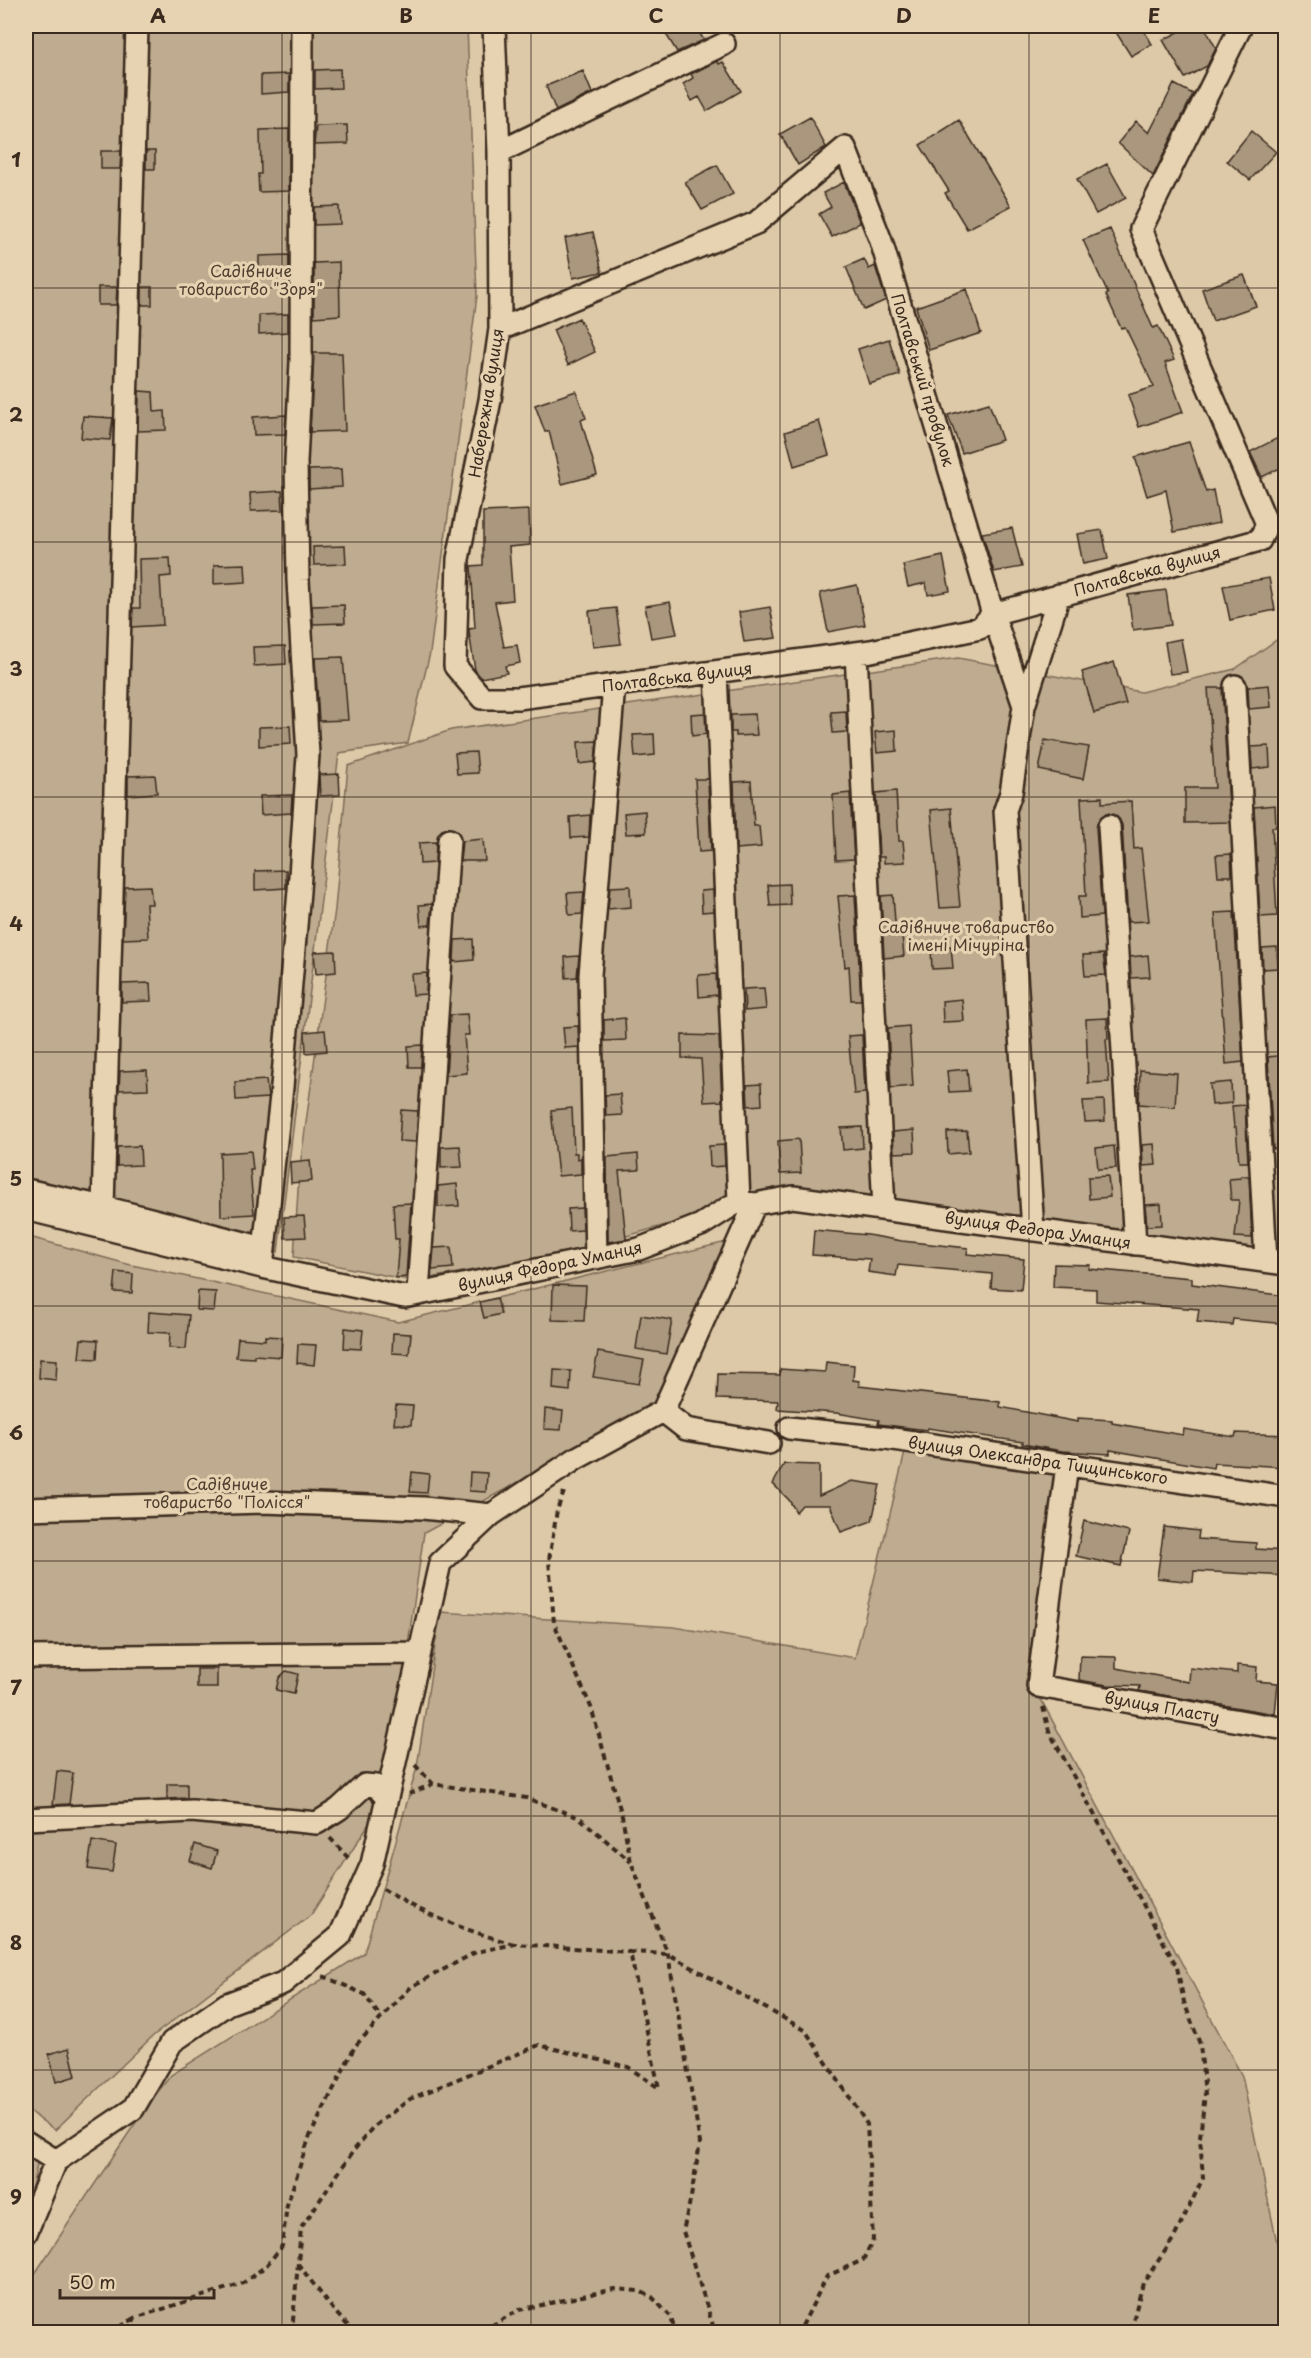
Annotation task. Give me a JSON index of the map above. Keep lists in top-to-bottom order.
{
  "streets": {
    "street": [
      "Полтавський провулок",
      "Набережна вулиця",
      "Полтавська вулиця",
      "вулиця Федора Уманця",
      "вулиця Олександра Тищинського",
      "вулиця Пласту"
    ]
  },
  "crossings": [
    ["Полтавський провулок", "Набережна вулиця"],
    ["Полтавський провулок", "Полтавська вулиця"],
    ["Набережна вулиця", "Полтавська вулиця"]
  ],
  "parks": ["Садівниче товариство \"Зоря\"", "Садівниче товариство імені Мічуріна", "Садівниче товариство \"Полісся\""],
  "scale_bar": "50 m",
  "grid": {
    "columns": [
      "A",
      "B",
      "C",
      "D",
      "E"
    ],
    "rows": [
      "1",
      "2",
      "3",
      "4",
      "5",
      "6",
      "7",
      "8",
      "9"
    ]
  }
}
